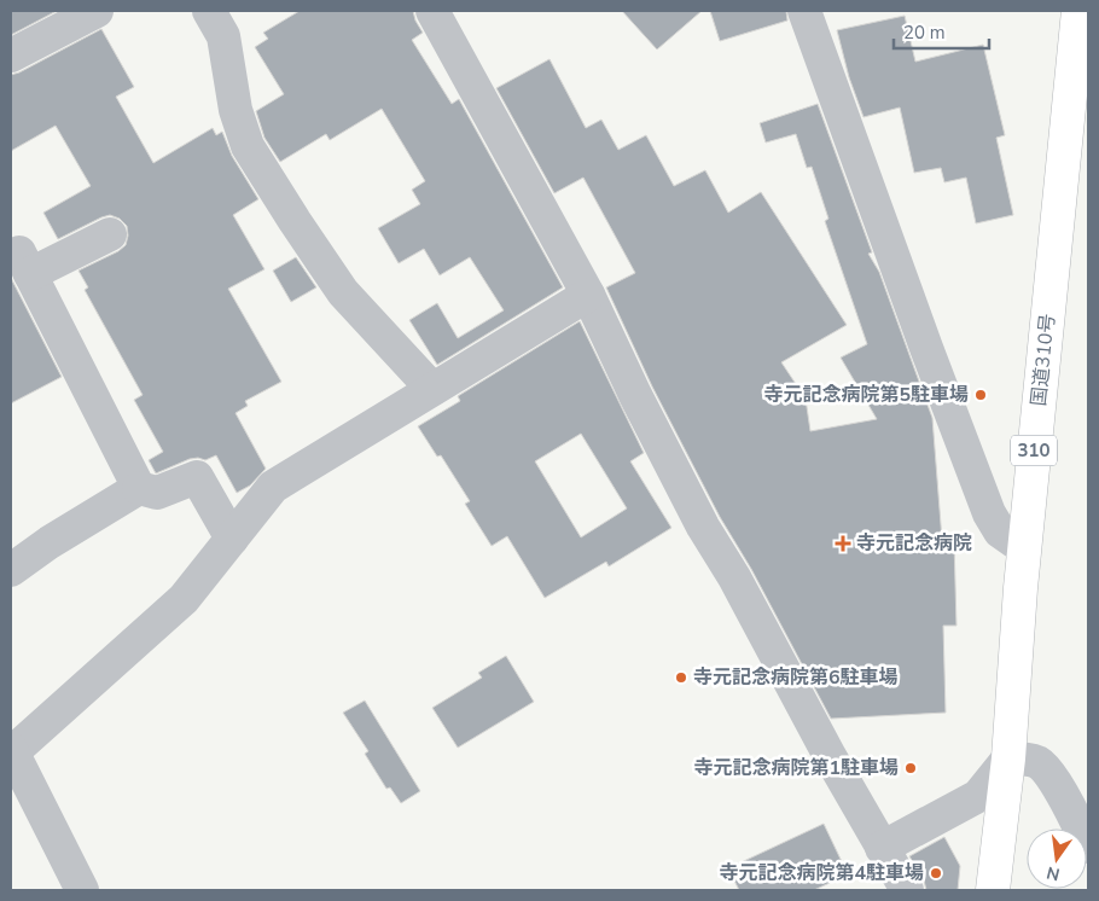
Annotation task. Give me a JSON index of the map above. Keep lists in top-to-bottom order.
{
  "streets": {
    "highway": ["国道310号", "310"]
  },
  "places": {
    "other": [
      "寺元記念病院第5駐車場",
      "寺元記念病院第6駐車場",
      "寺元記念病院第1駐車場",
      "寺元記念病院第4駐車場"
    ],
    "health": ["寺元記念病院"]
  },
  "scale_bar": "20 m",
  "north": "bottom"
}
